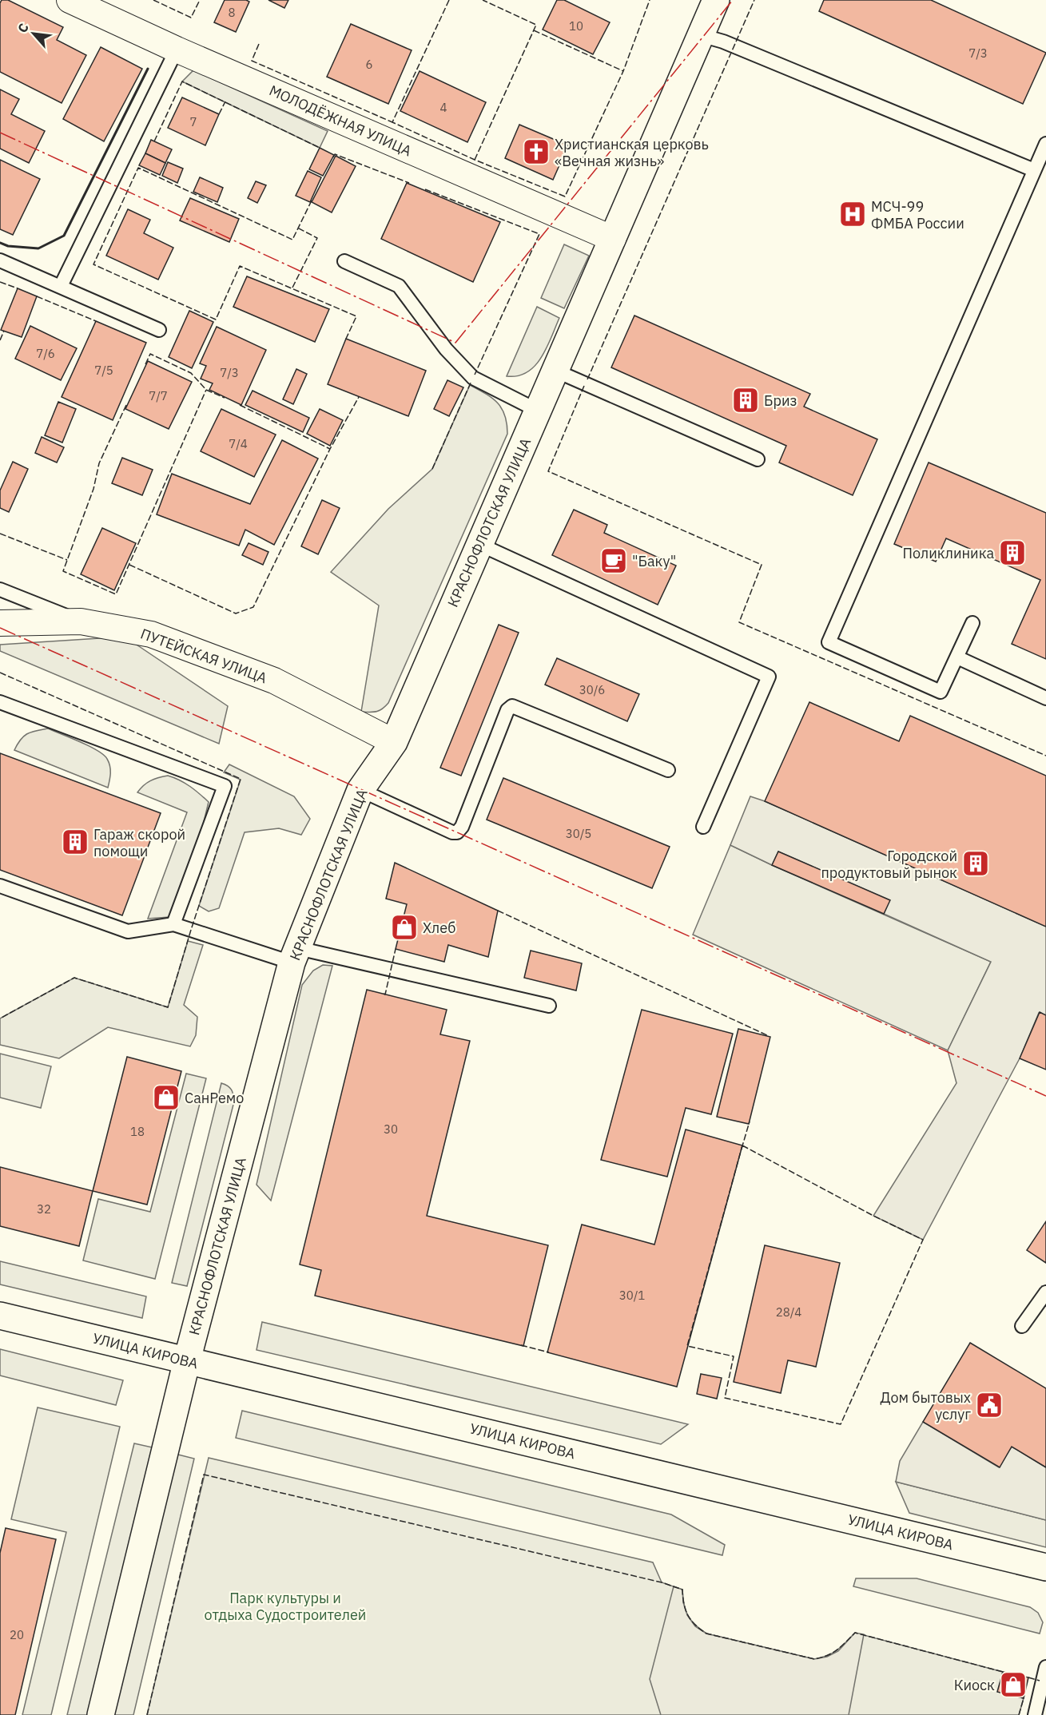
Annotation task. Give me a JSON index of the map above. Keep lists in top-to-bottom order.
{
  "streets": {
    "street": [
      "МОЛОДЁЖНАЯ УЛИЦА",
      "КРАСНОФЛОТСКАЯ УЛИЦА",
      "ПУТЕЙСКАЯ УЛИЦА",
      "УЛИЦА КИРОВА"
    ]
  },
  "crossings": [
    ["МОЛОДЁЖНАЯ УЛИЦА", "КРАСНОФЛОТСКАЯ УЛИЦА"],
    ["КРАСНОФЛОТСКАЯ УЛИЦА", "ПУТЕЙСКАЯ УЛИЦА"],
    ["КРАСНОФЛОТСКАЯ УЛИЦА", "УЛИЦА КИРОВА"]
  ],
  "parks": ["Парк культуры и отдыха Судостроителей"],
  "places": {
    "church": ["Христианская церковь «Вечная жизнь»"],
    "hospital": ["МСЧ-99 ФМБА России"],
    "building": [
      "Бриз",
      "Поликлиника",
      "Гараж скорой помощи",
      "Городской продуктовый рынок"
    ],
    "cafe": ["\"Баку\""],
    "shop": ["Хлеб", "СанРемо", "Киоск"],
    "public building": ["Дом бытовых услуг"]
  },
  "house_numbers": [
    "8",
    "10",
    "7/3",
    "6",
    "4",
    "7",
    "7/6",
    "7/5",
    "7/3",
    "7/7",
    "7/4",
    "30/6",
    "30/5",
    "30",
    "18",
    "32",
    "30/1",
    "28/4",
    "20"
  ],
  "north": "top left"
}
